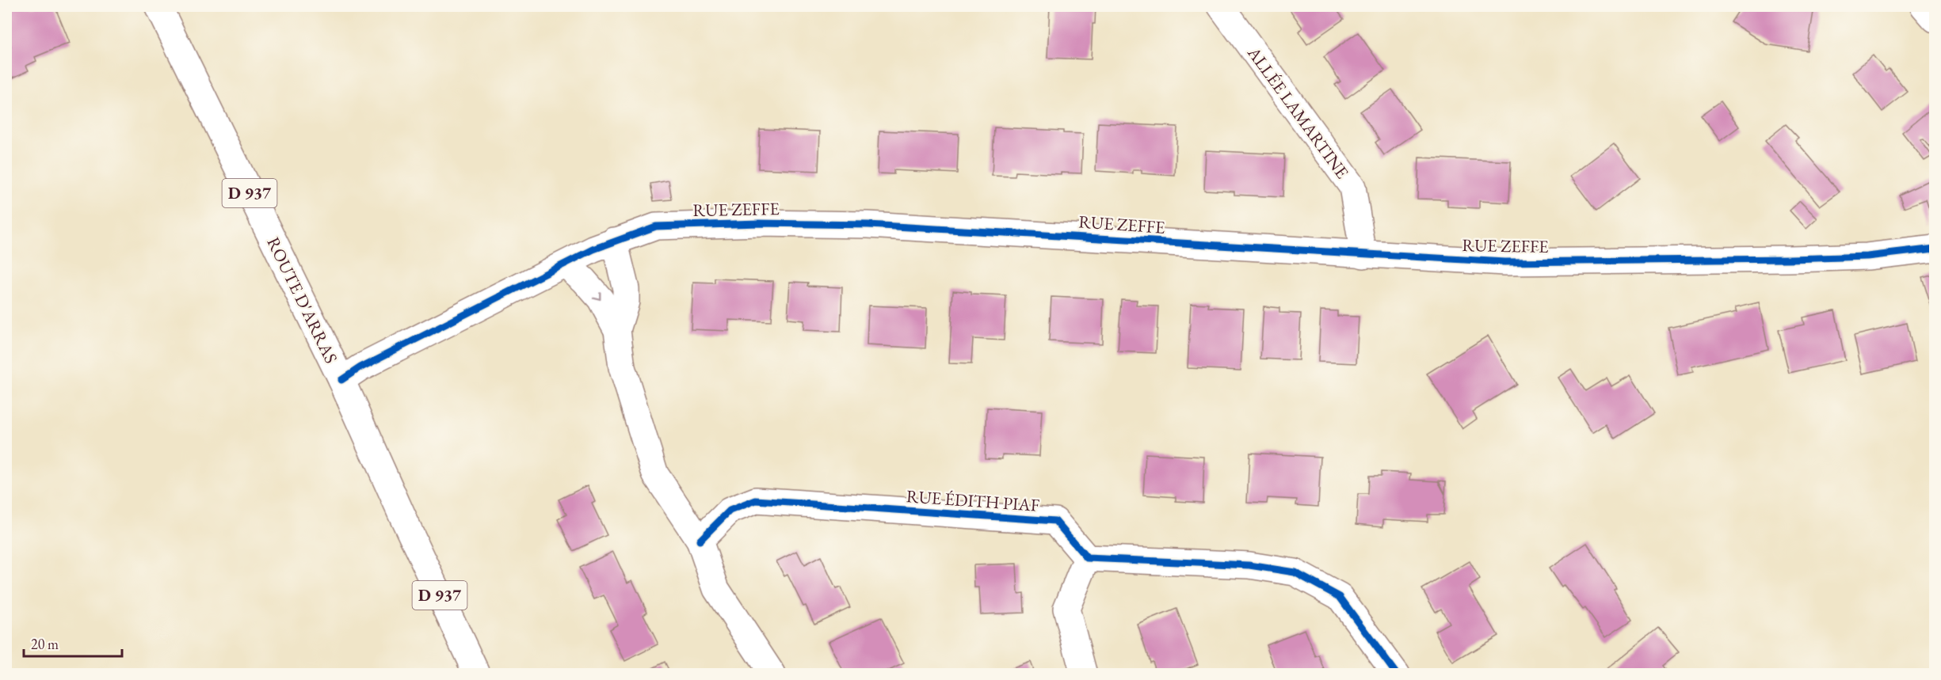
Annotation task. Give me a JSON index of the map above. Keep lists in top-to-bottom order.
{
  "streets": {
    "street": [
      "ALLÉE LAMARTINE",
      "D 937",
      "RUE ZEFFE",
      "ROUTE D'ARRAS",
      "RUE ÉDITH PIAF"
    ]
  },
  "crossings": [
    ["ALLÉE LAMARTINE", "RUE ZEFFE"],
    ["RUE ZEFFE", "ROUTE D'ARRAS"]
  ],
  "scale_bar": "20 m"
}
